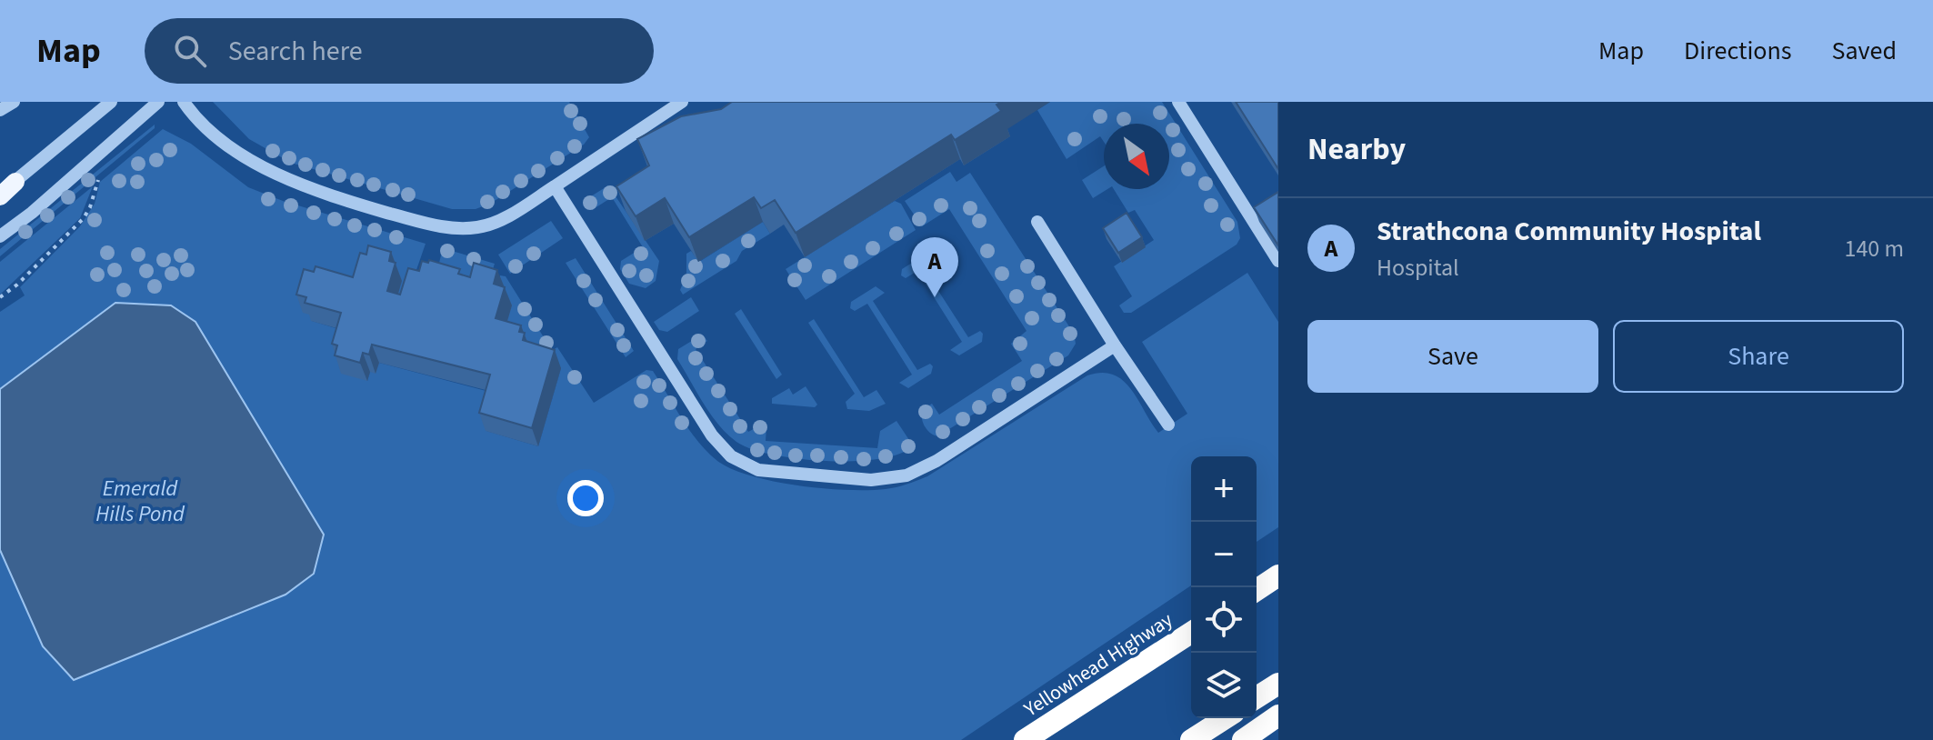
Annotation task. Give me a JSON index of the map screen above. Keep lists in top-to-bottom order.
{
  "streets": {
    "highway": ["Yellowhead Highway"]
  },
  "water": ["Emerald Hills Pond"],
  "north": "bottom right",
  "page": {
    "header": "Map",
    "search": "Search here",
    "nav": ["Map", "Directions", "Saved"],
    "heading": "Nearby",
    "list": [
      {
        "mark": "A",
        "name": "Strathcona Community Hospital",
        "note": "Hospital",
        "value": "140 m"
      }
    ],
    "pins": "A",
    "buttons": ["Save", "Share"],
    "map_buttons": ["+", "−"]
  }
}
